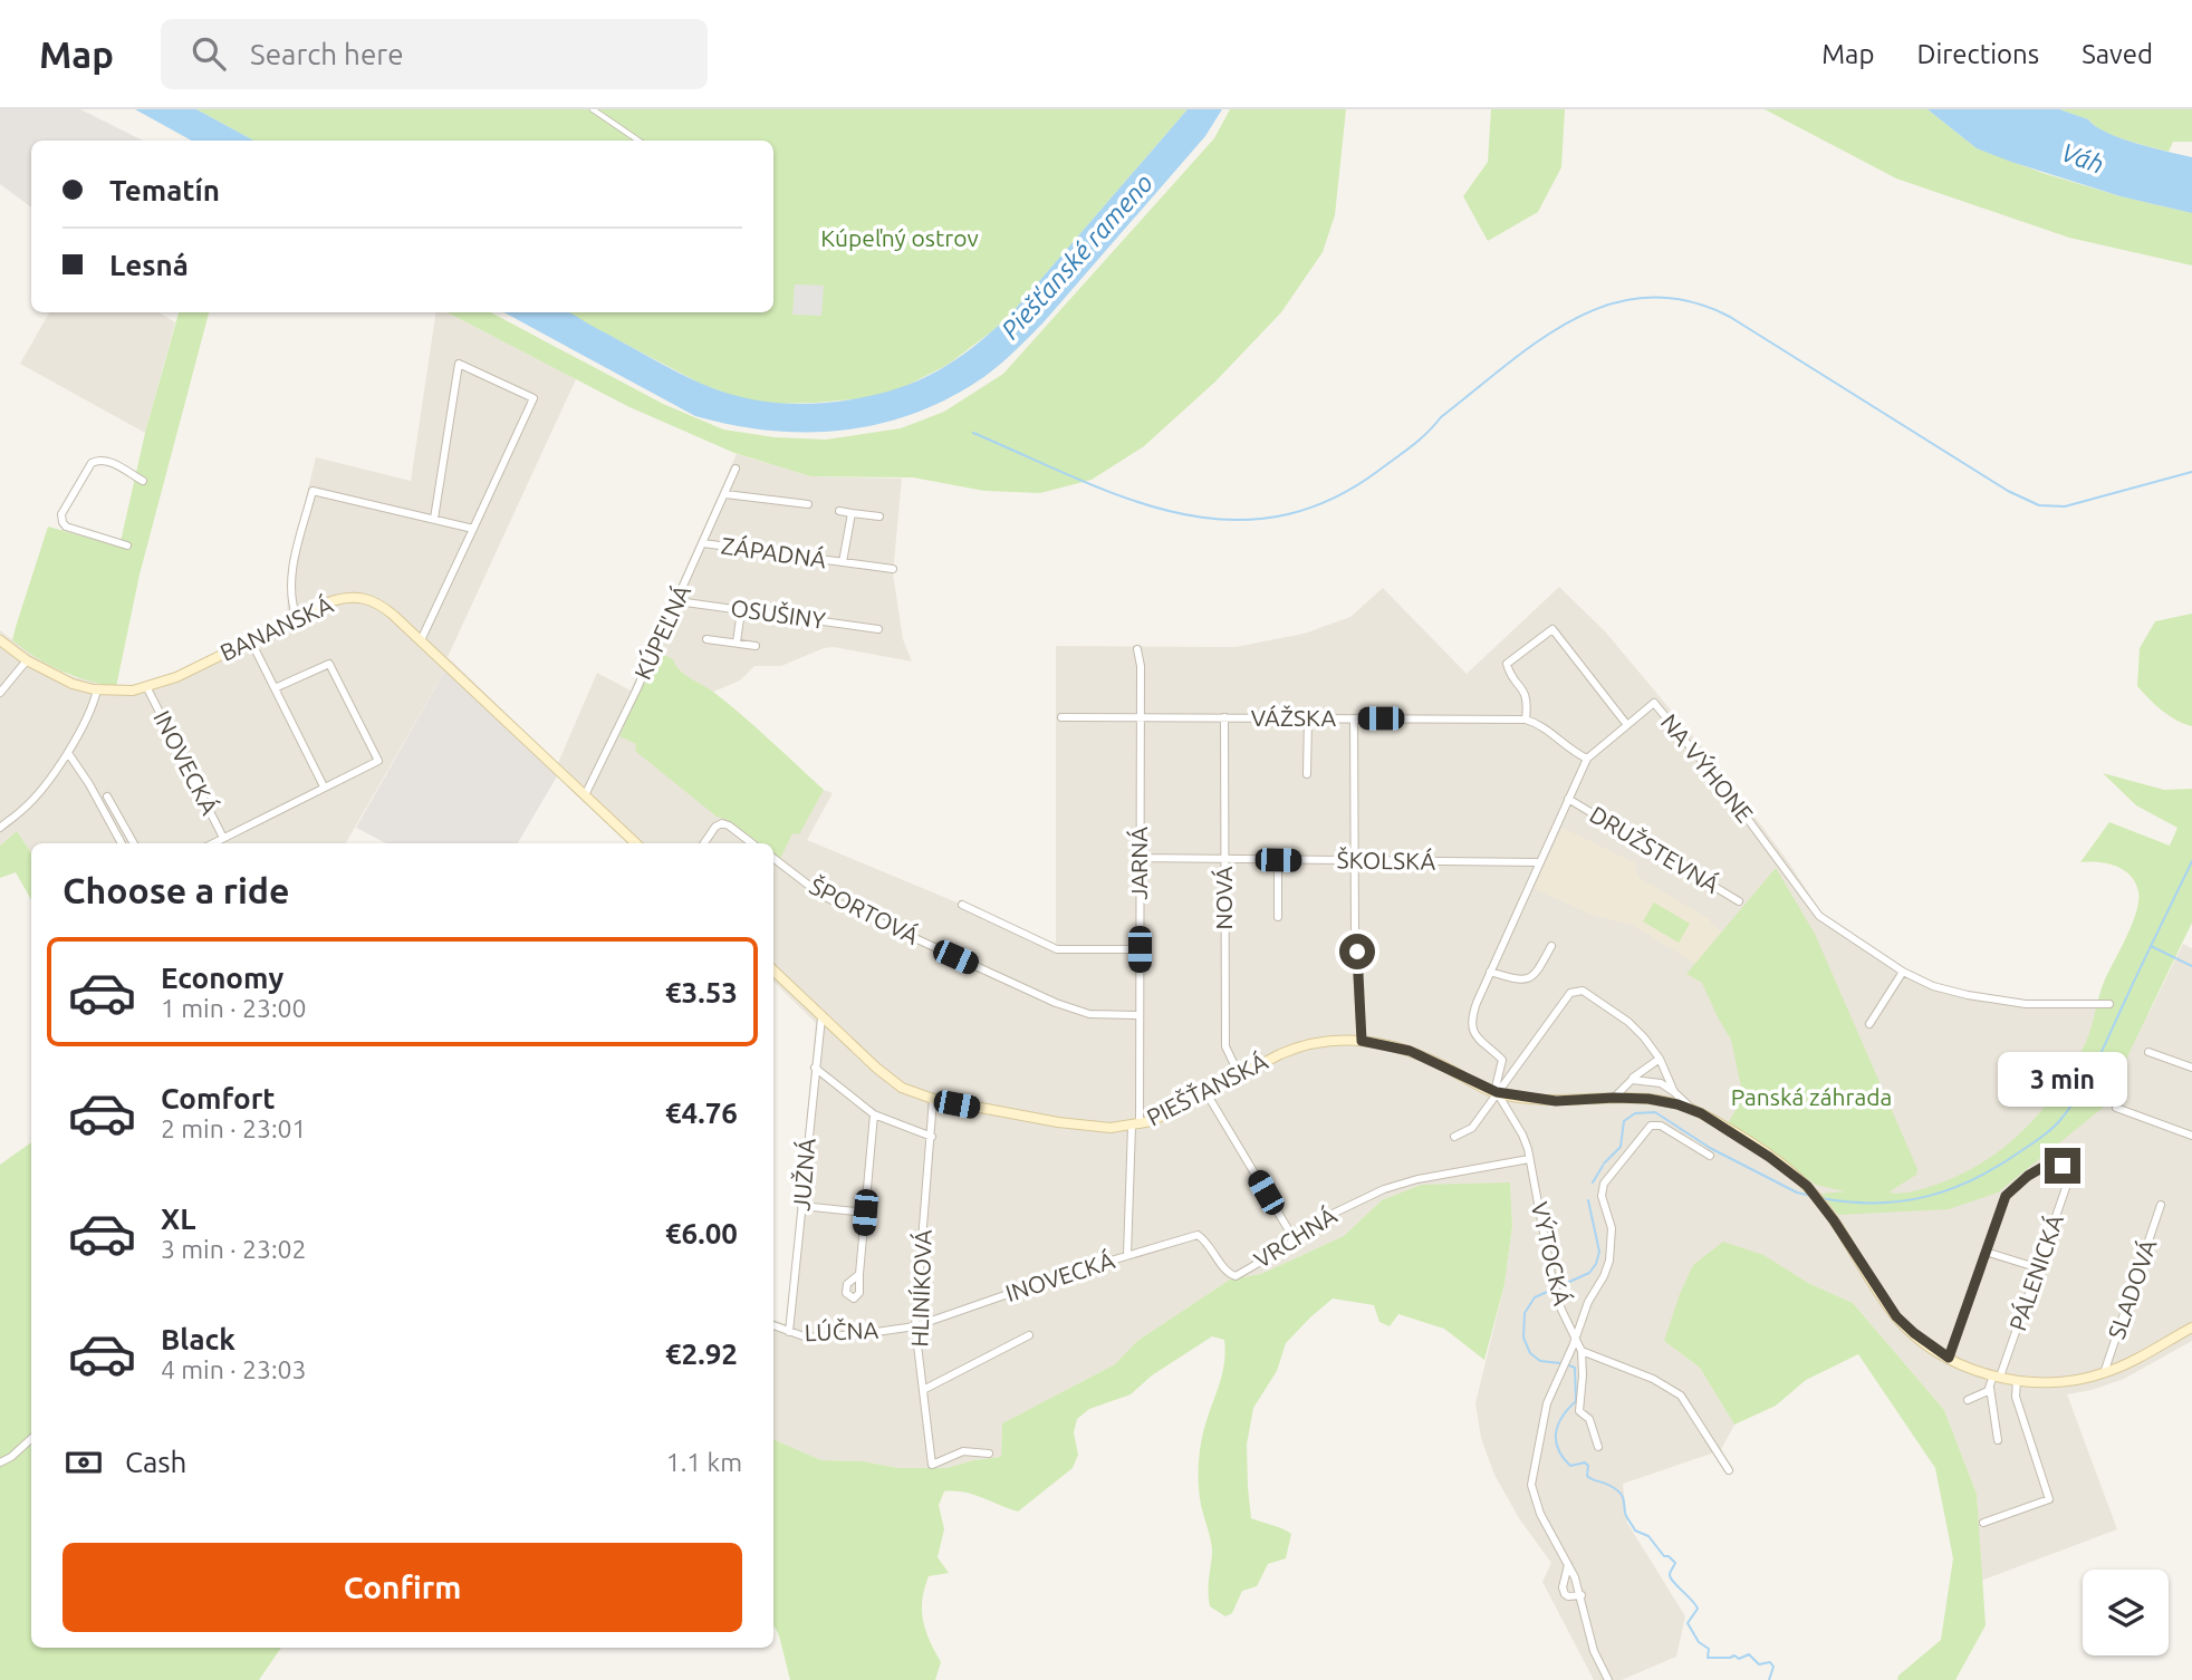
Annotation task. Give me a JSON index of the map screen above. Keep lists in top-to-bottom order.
{
  "streets": {
    "main road": ["BANANSKÁ", "PIEŠŤANSKÁ"],
    "street": [
      "ZÁPADNÁ",
      "OSUŠINY",
      "KÚPEĽNÁ",
      "VÁŽSKA",
      "INOVECKÁ",
      "NA VÝHONE",
      "DRUŽSTEVNÁ",
      "ŠKOLSKÁ",
      "JARNÁ",
      "NOVÁ",
      "ŠPORTOVÁ",
      "JUŽNÁ",
      "VRCHNÁ",
      "VÝTOCKÁ",
      "PÁLENICKÁ",
      "HLINÍKOVÁ",
      "SLADOVÁ",
      "LÚČNA"
    ]
  },
  "crossings": [
    ["ZÁPADNÁ", "KÚPEĽNÁ"],
    ["OSUŠINY", "KÚPEĽNÁ"],
    ["BANANSKÁ", "KÚPEĽNÁ"],
    ["BANANSKÁ", "INOVECKÁ"],
    ["VÁŽSKA", "JARNÁ"],
    ["VÁŽSKA", "NOVÁ"],
    ["INOVECKÁ", "JARNÁ"],
    ["INOVECKÁ", "PIEŠŤANSKÁ"],
    ["INOVECKÁ", "VRCHNÁ"],
    ["INOVECKÁ", "HLINÍKOVÁ"],
    ["INOVECKÁ", "LÚČNA"],
    ["NA VÝHONE", "DRUŽSTEVNÁ"],
    ["NA VÝHONE", "ŠKOLSKÁ"],
    ["NA VÝHONE", "PIEŠŤANSKÁ"],
    ["NA VÝHONE", "VÝTOCKÁ"],
    ["ŠKOLSKÁ", "JARNÁ"],
    ["ŠKOLSKÁ", "NOVÁ"],
    ["JARNÁ", "ŠPORTOVÁ"],
    ["JARNÁ", "PIEŠŤANSKÁ"],
    ["NOVÁ", "PIEŠŤANSKÁ"],
    ["PIEŠŤANSKÁ", "JUŽNÁ"],
    ["PIEŠŤANSKÁ", "VÝTOCKÁ"],
    ["PIEŠŤANSKÁ", "PÁLENICKÁ"],
    ["PIEŠŤANSKÁ", "HLINÍKOVÁ"],
    ["PIEŠŤANSKÁ", "SLADOVÁ"],
    ["JUŽNÁ", "LÚČNA"],
    ["VRCHNÁ", "VÝTOCKÁ"],
    ["HLINÍKOVÁ", "LÚČNA"]
  ],
  "water": ["Váh", "Piešťanské rameno"],
  "parks": ["Kúpeľný ostrov", "Panská záhrada"],
  "page": {
    "header": "Map",
    "search": "Search here",
    "nav": ["Map", "Directions", "Saved"],
    "banner": ["Tematín", "Lesná"],
    "heading": "Choose a ride",
    "list": [
      {
        "name": "Economy",
        "note": "1 min · 23:00",
        "value": "€3.53"
      },
      {
        "name": "Comfort",
        "note": "2 min · 23:01",
        "value": "€4.76"
      },
      {
        "name": "XL",
        "note": "3 min · 23:02",
        "value": "€6.00"
      },
      {
        "name": "Black",
        "note": "4 min · 23:03",
        "value": "€2.92"
      }
    ],
    "bubble": "3 min",
    "pay": ["Cash", "1.1 km"],
    "buttons": "Confirm"
  }
}
